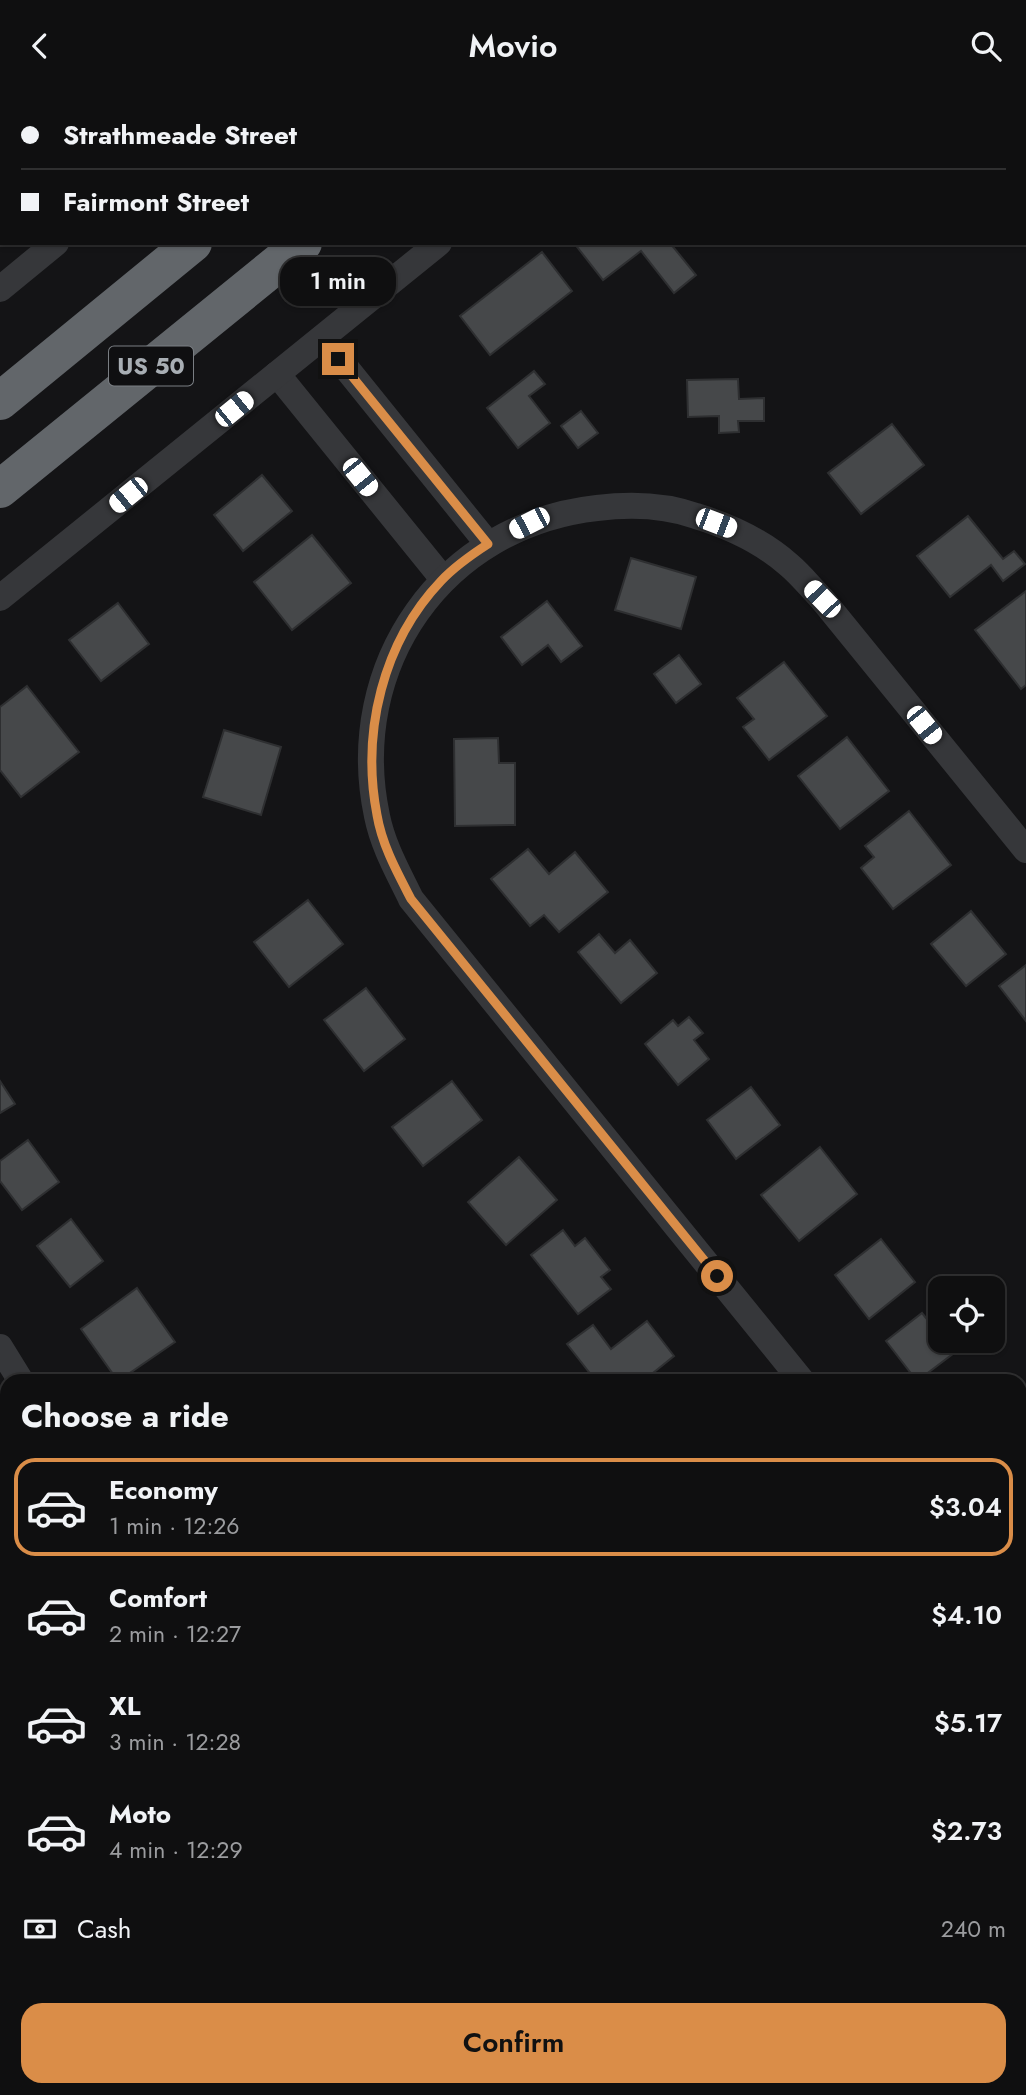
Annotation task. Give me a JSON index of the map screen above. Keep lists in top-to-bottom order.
{
  "streets": {
    "highway": ["US 50"]
  },
  "page": {
    "header": "Movio",
    "banner": ["Strathmeade Street", "Fairmont Street"],
    "bubble": "1 min",
    "heading": "Choose a ride",
    "list": [
      {
        "name": "Economy",
        "note": "1 min · 12:26",
        "value": "$3.04"
      },
      {
        "name": "Comfort",
        "note": "2 min · 12:27",
        "value": "$4.10"
      },
      {
        "name": "XL",
        "note": "3 min · 12:28",
        "value": "$5.17"
      },
      {
        "name": "Moto",
        "note": "4 min · 12:29",
        "value": "$2.73"
      }
    ],
    "pay": ["Cash", "240 m"],
    "buttons": "Confirm"
  }
}
